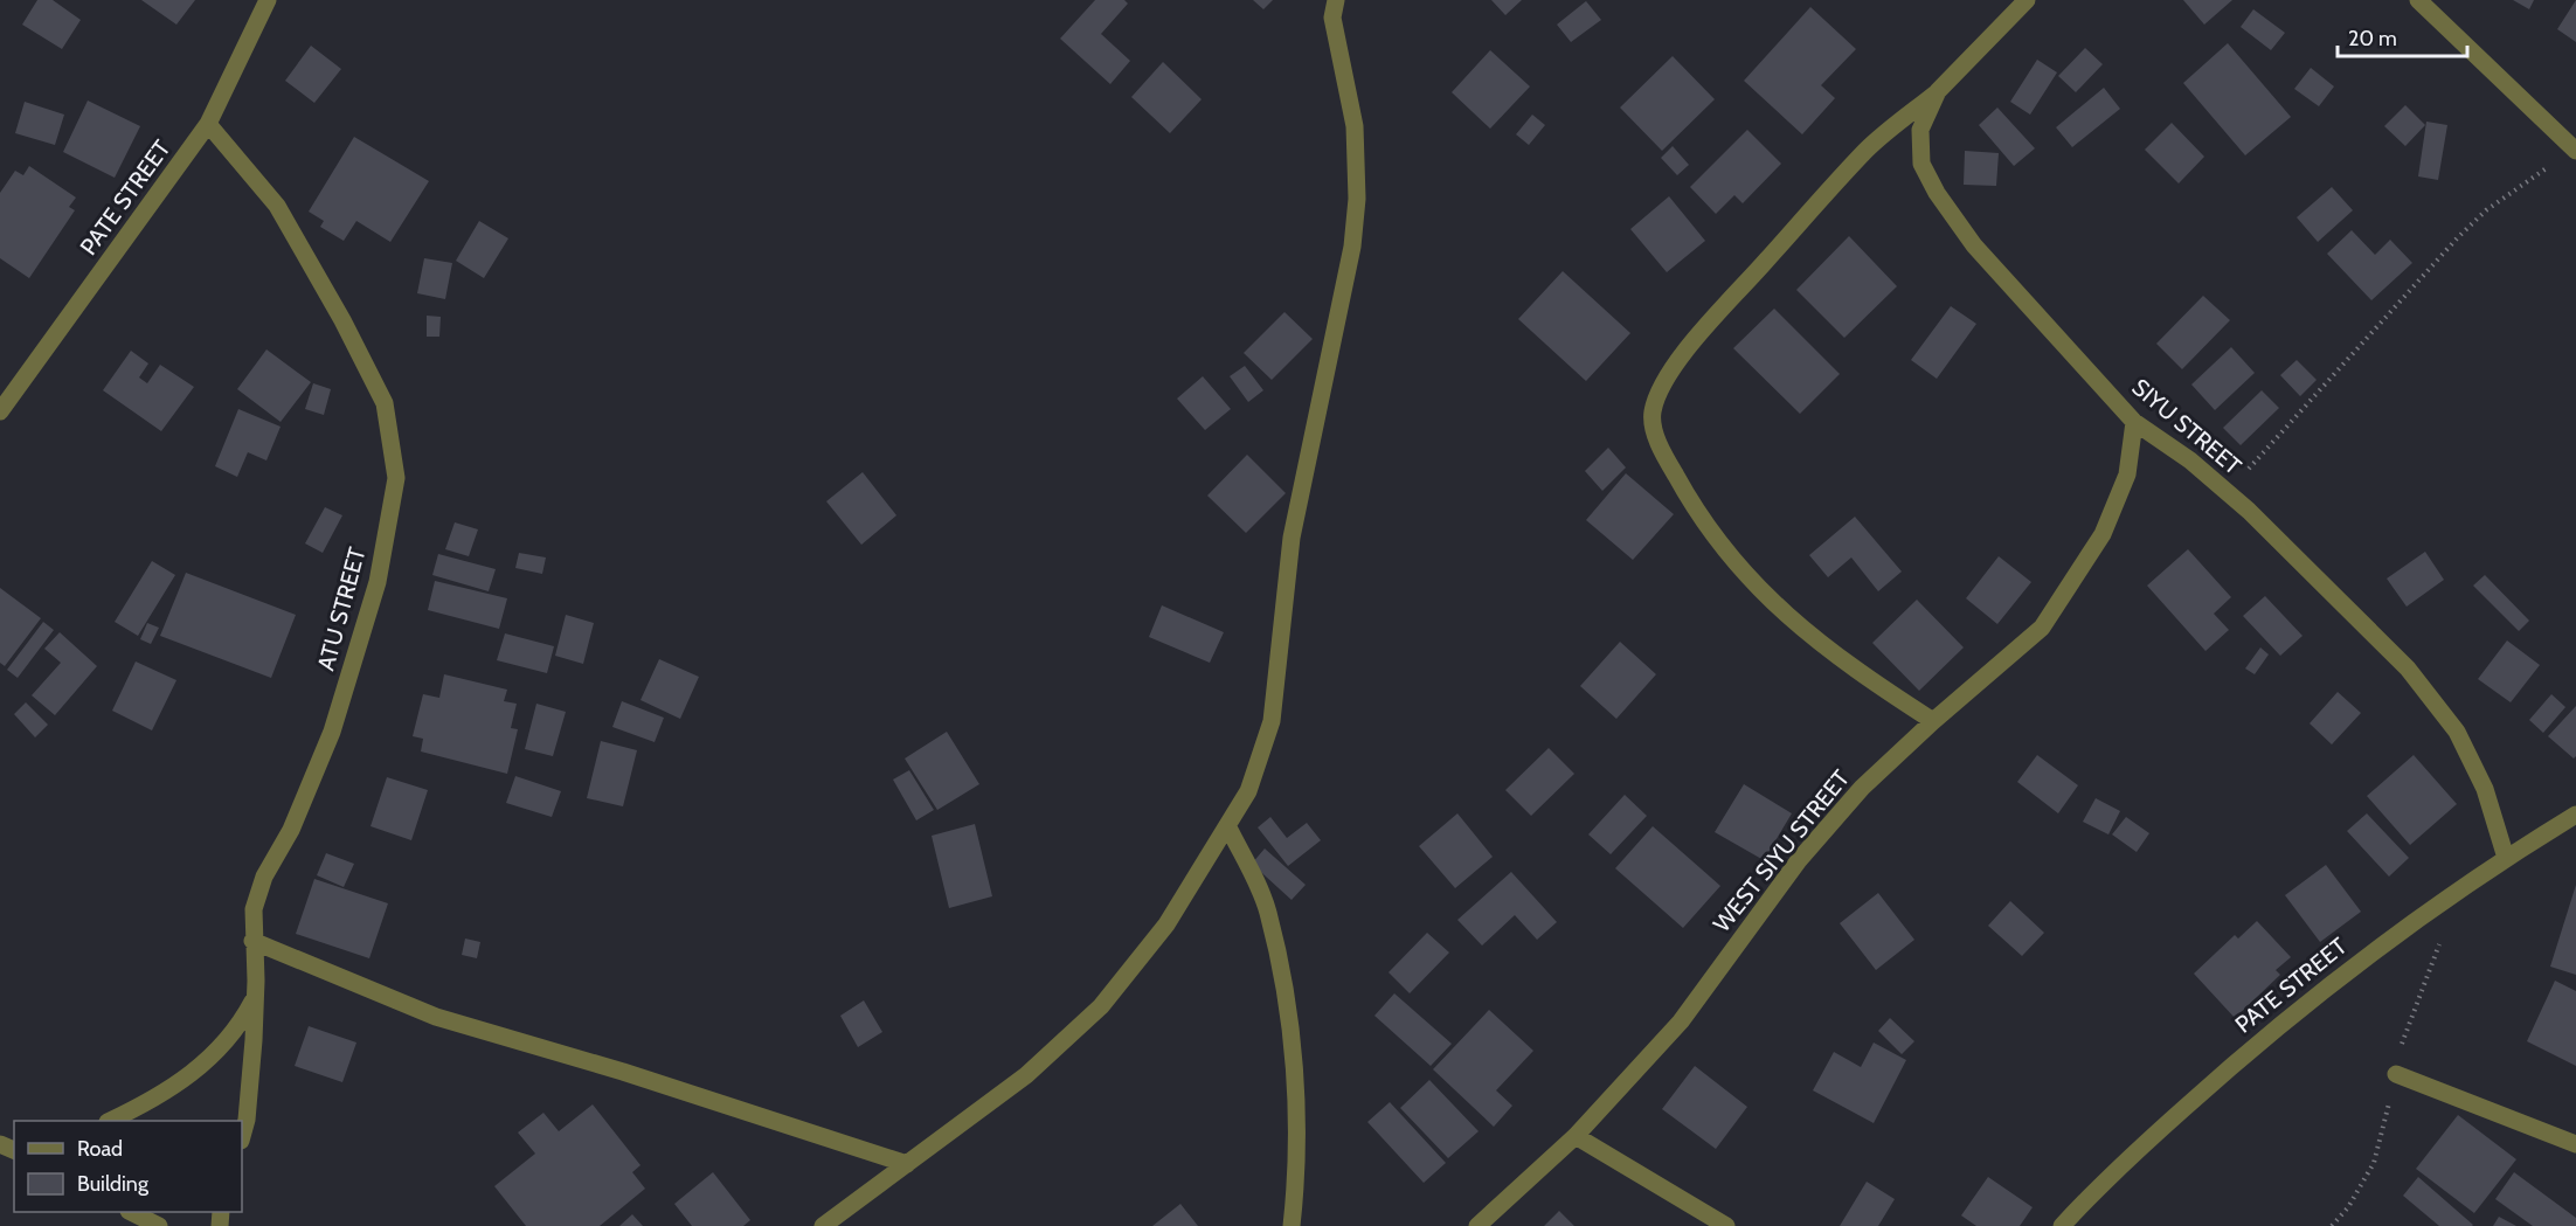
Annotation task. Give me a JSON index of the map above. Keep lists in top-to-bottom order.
{
  "streets": {
    "street": [
      "PATE STREET",
      "SIYU STREET",
      "ATU STREET",
      "WEST SIYU STREET"
    ]
  },
  "crossings": [
    ["PATE STREET", "SIYU STREET"],
    ["PATE STREET", "ATU STREET"],
    ["SIYU STREET", "WEST SIYU STREET"]
  ],
  "legend": ["Road", "Building"],
  "scale_bar": "20 m"
}
